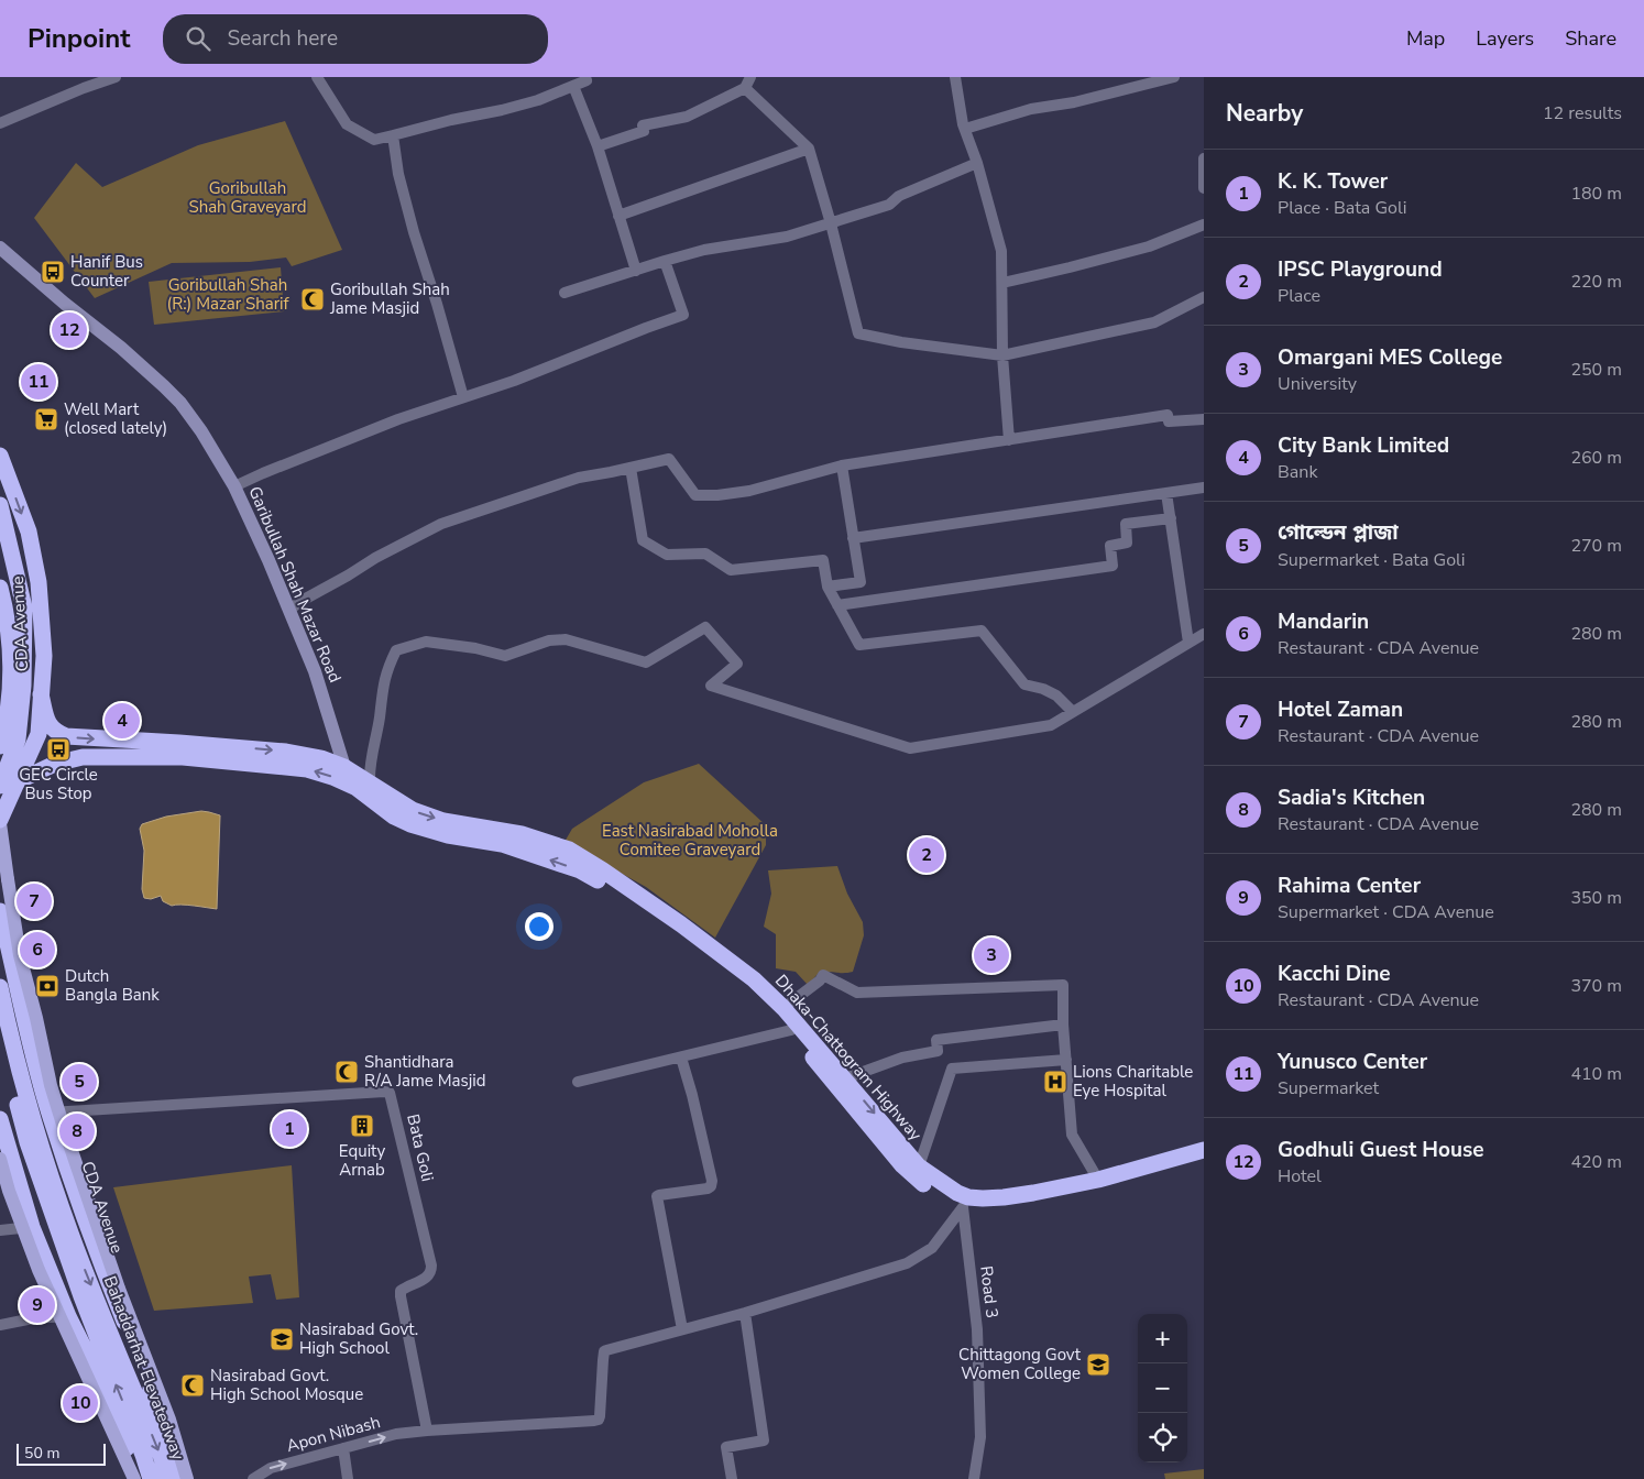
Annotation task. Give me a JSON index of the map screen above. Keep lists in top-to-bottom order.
{
  "streets": {
    "highway": ["CDA Avenue", "Dhaka-Chattogram Highway", "Bahaddarhat Elevatedway"],
    "street": [
      "Garibullah Shah Mazar Road",
      "Bata Goli",
      "Road 3",
      "Apon Nibash"
    ]
  },
  "crossings": [
    ["Garibullah Shah Mazar Road", "Dhaka-Chattogram Highway"],
    ["CDA Avenue", "Dhaka-Chattogram Highway"],
    ["CDA Avenue", "Bata Goli"],
    ["Bata Goli", "Apon Nibash"]
  ],
  "one_way": ["Apon Nibash"],
  "parks": ["Goribullah Shah Graveyard", "Goribullah Shah (R:) Mazar Sharif", "East Nasirabad Moholla Comitee Graveyard"],
  "places": {
    "bus stop": ["Hanif Bus Counter", "GEC Circle Bus Stop"],
    "mosque": ["Goribullah Shah Jame Masjid", "Shantidhara R/A Jame Masjid", "Nasirabad Govt. High School Mosque"],
    "supermarket": ["Well Mart (closed lately)"],
    "bank": ["Dutch Bangla Bank"],
    "hospital": ["Lions Charitable Eye Hospital"],
    "building": ["Equity Arnab"],
    "school or university": ["Nasirabad Govt. High School", "Chittagong Govt Women College"]
  },
  "scale_bar": "50 m",
  "page": {
    "header": "Pinpoint",
    "search": "Search here",
    "nav": ["Map", "Layers", "Share"],
    "heading": ["Nearby", "12 results"],
    "list": [
      {
        "mark": "1",
        "name": "K. K. Tower",
        "note": "Place · Bata Goli",
        "value": "180 m"
      },
      {
        "mark": "2",
        "name": "IPSC Playground",
        "note": "Place",
        "value": "220 m"
      },
      {
        "mark": "3",
        "name": "Omargani MES College",
        "note": "University",
        "value": "250 m"
      },
      {
        "mark": "4",
        "name": "City Bank Limited",
        "note": "Bank",
        "value": "260 m"
      },
      {
        "mark": "5",
        "name": "গোল্ডেন প্লাজা",
        "note": "Supermarket · Bata Goli",
        "value": "270 m"
      },
      {
        "mark": "6",
        "name": "Mandarin",
        "note": "Restaurant · CDA Avenue",
        "value": "280 m"
      },
      {
        "mark": "7",
        "name": "Hotel Zaman",
        "note": "Restaurant · CDA Avenue",
        "value": "280 m"
      },
      {
        "mark": "8",
        "name": "Sadia's Kitchen",
        "note": "Restaurant · CDA Avenue",
        "value": "280 m"
      },
      {
        "mark": "9",
        "name": "Rahima Center",
        "note": "Supermarket · CDA Avenue",
        "value": "350 m"
      },
      {
        "mark": "10",
        "name": "Kacchi Dine",
        "note": "Restaurant · CDA Avenue",
        "value": "370 m"
      },
      {
        "mark": "11",
        "name": "Yunusco Center",
        "note": "Supermarket",
        "value": "410 m"
      },
      {
        "mark": "12",
        "name": "Godhuli Guest House",
        "note": "Hotel",
        "value": "420 m"
      }
    ],
    "pins": [
      "12",
      "11",
      "4",
      "2",
      "7",
      "6",
      "3",
      "5",
      "1",
      "8",
      "9",
      "10"
    ],
    "map_buttons": ["+", "−"],
    "scale": "50 m"
  }
}
